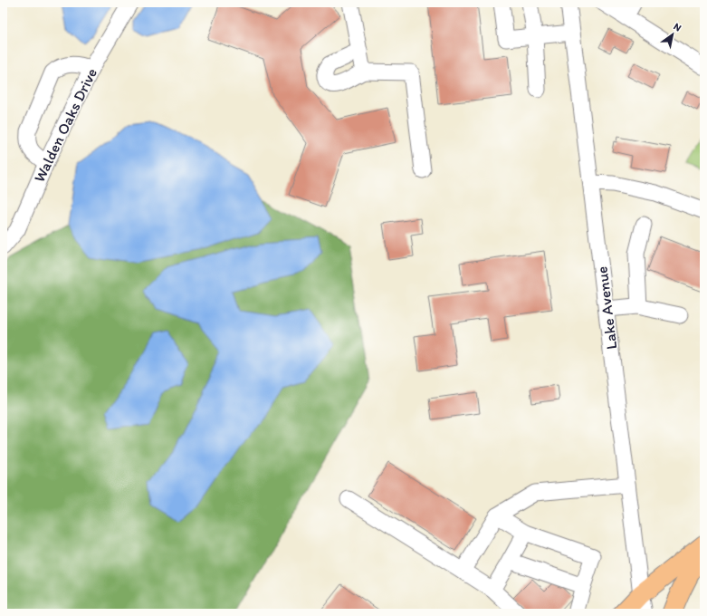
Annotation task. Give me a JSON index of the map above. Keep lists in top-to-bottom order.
{
  "streets": {
    "street": ["Walden Oaks Drive", "Lake Avenue"]
  },
  "north": "top right"
}
